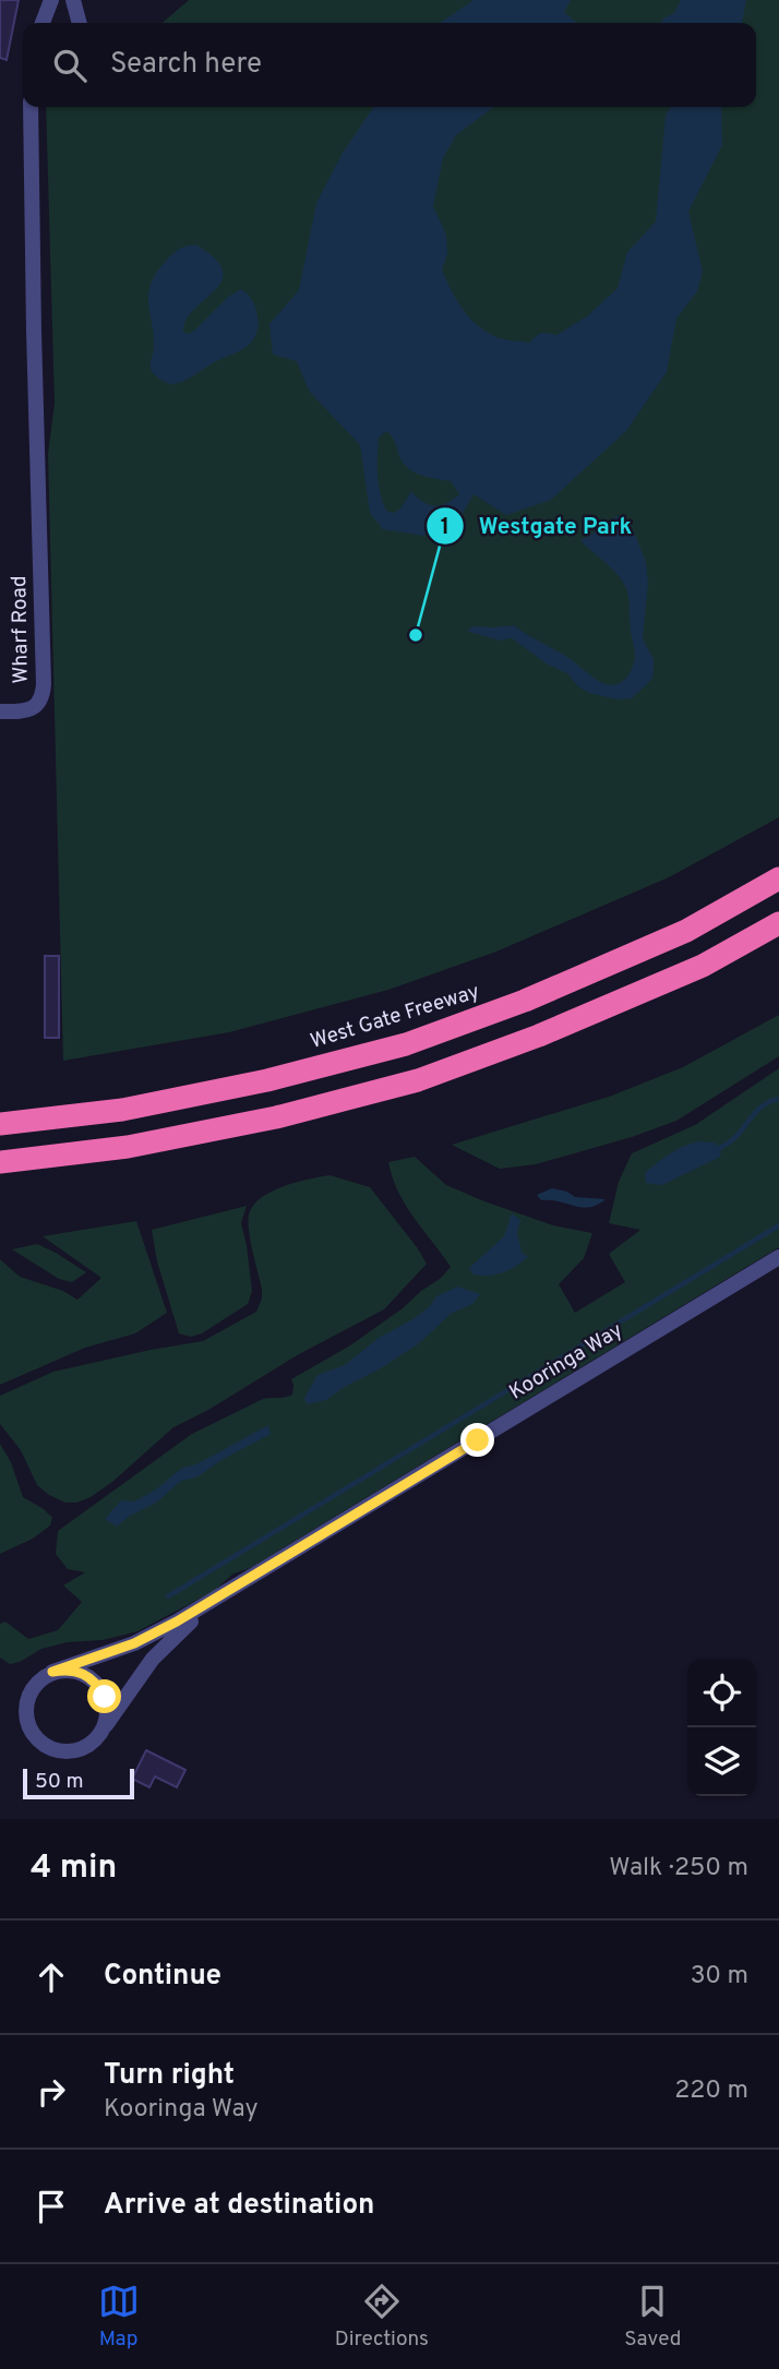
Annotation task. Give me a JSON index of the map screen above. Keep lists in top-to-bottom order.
{
  "streets": {
    "highway": ["West Gate Freeway"],
    "street": ["Wharf Road", "Kooringa Way"]
  },
  "places": ["Westgate Park"],
  "scale_bar": "50 m",
  "page": {
    "search": "Search here",
    "scale": "50 m",
    "heading": ["4 min", "Walk · 250 m"],
    "list": [
      ["Continue", "30 m"],
      ["Turn right", "Kooringa Way", "220 m"],
      "Arrive at destination"
    ],
    "nav": ["Map", "Directions", "Saved"]
  }
}
